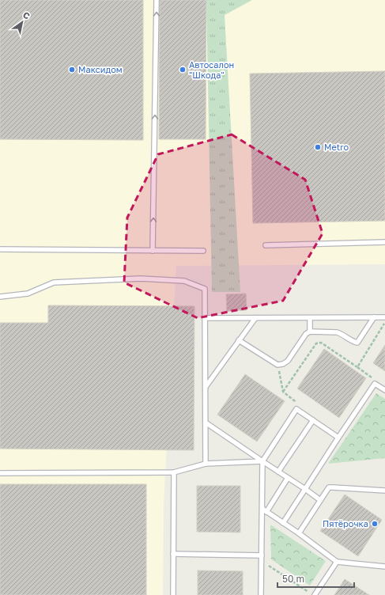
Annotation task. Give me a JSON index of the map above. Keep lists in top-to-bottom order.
{
  "places": [
    "Максидом",
    "Автосалон \"Шкода\"",
    "Metro",
    "Пятёрочка"
  ],
  "scale_bar": "50 m",
  "north": "top right"
}
